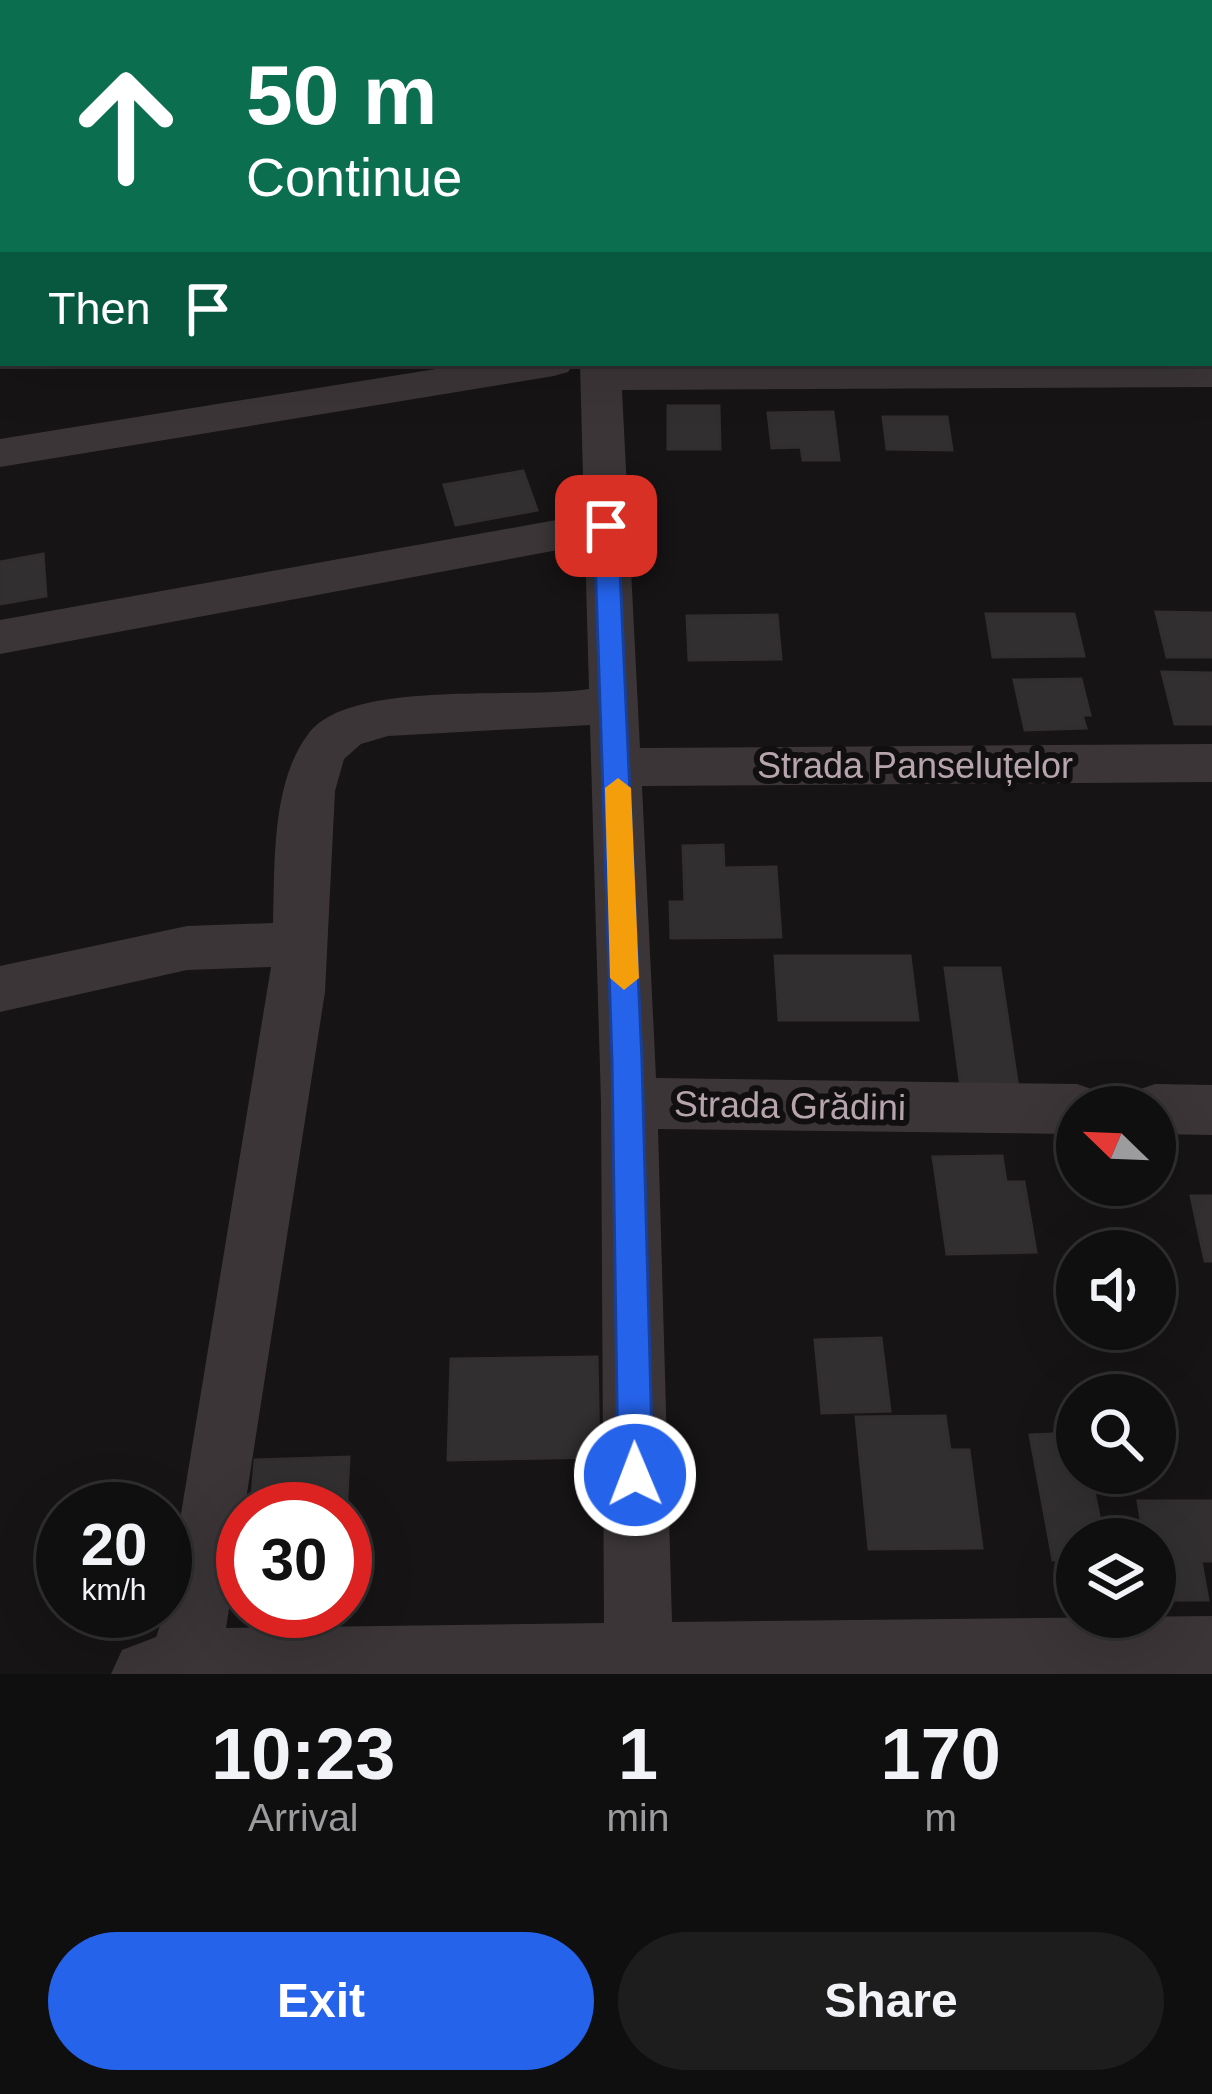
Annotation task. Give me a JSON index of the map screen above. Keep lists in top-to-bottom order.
{
  "streets": {
    "street": ["Strada Panseluțelor", "Strada Grădini"]
  },
  "north": "top left",
  "page": {
    "turn": ["50 m", "Continue"],
    "then": "Then",
    "speed": "20 km/h",
    "limit": "30",
    "eta": [
      "10:23",
      "Arrival",
      "1",
      "min",
      "170",
      "m"
    ],
    "buttons": ["Exit", "Share"]
  }
}
